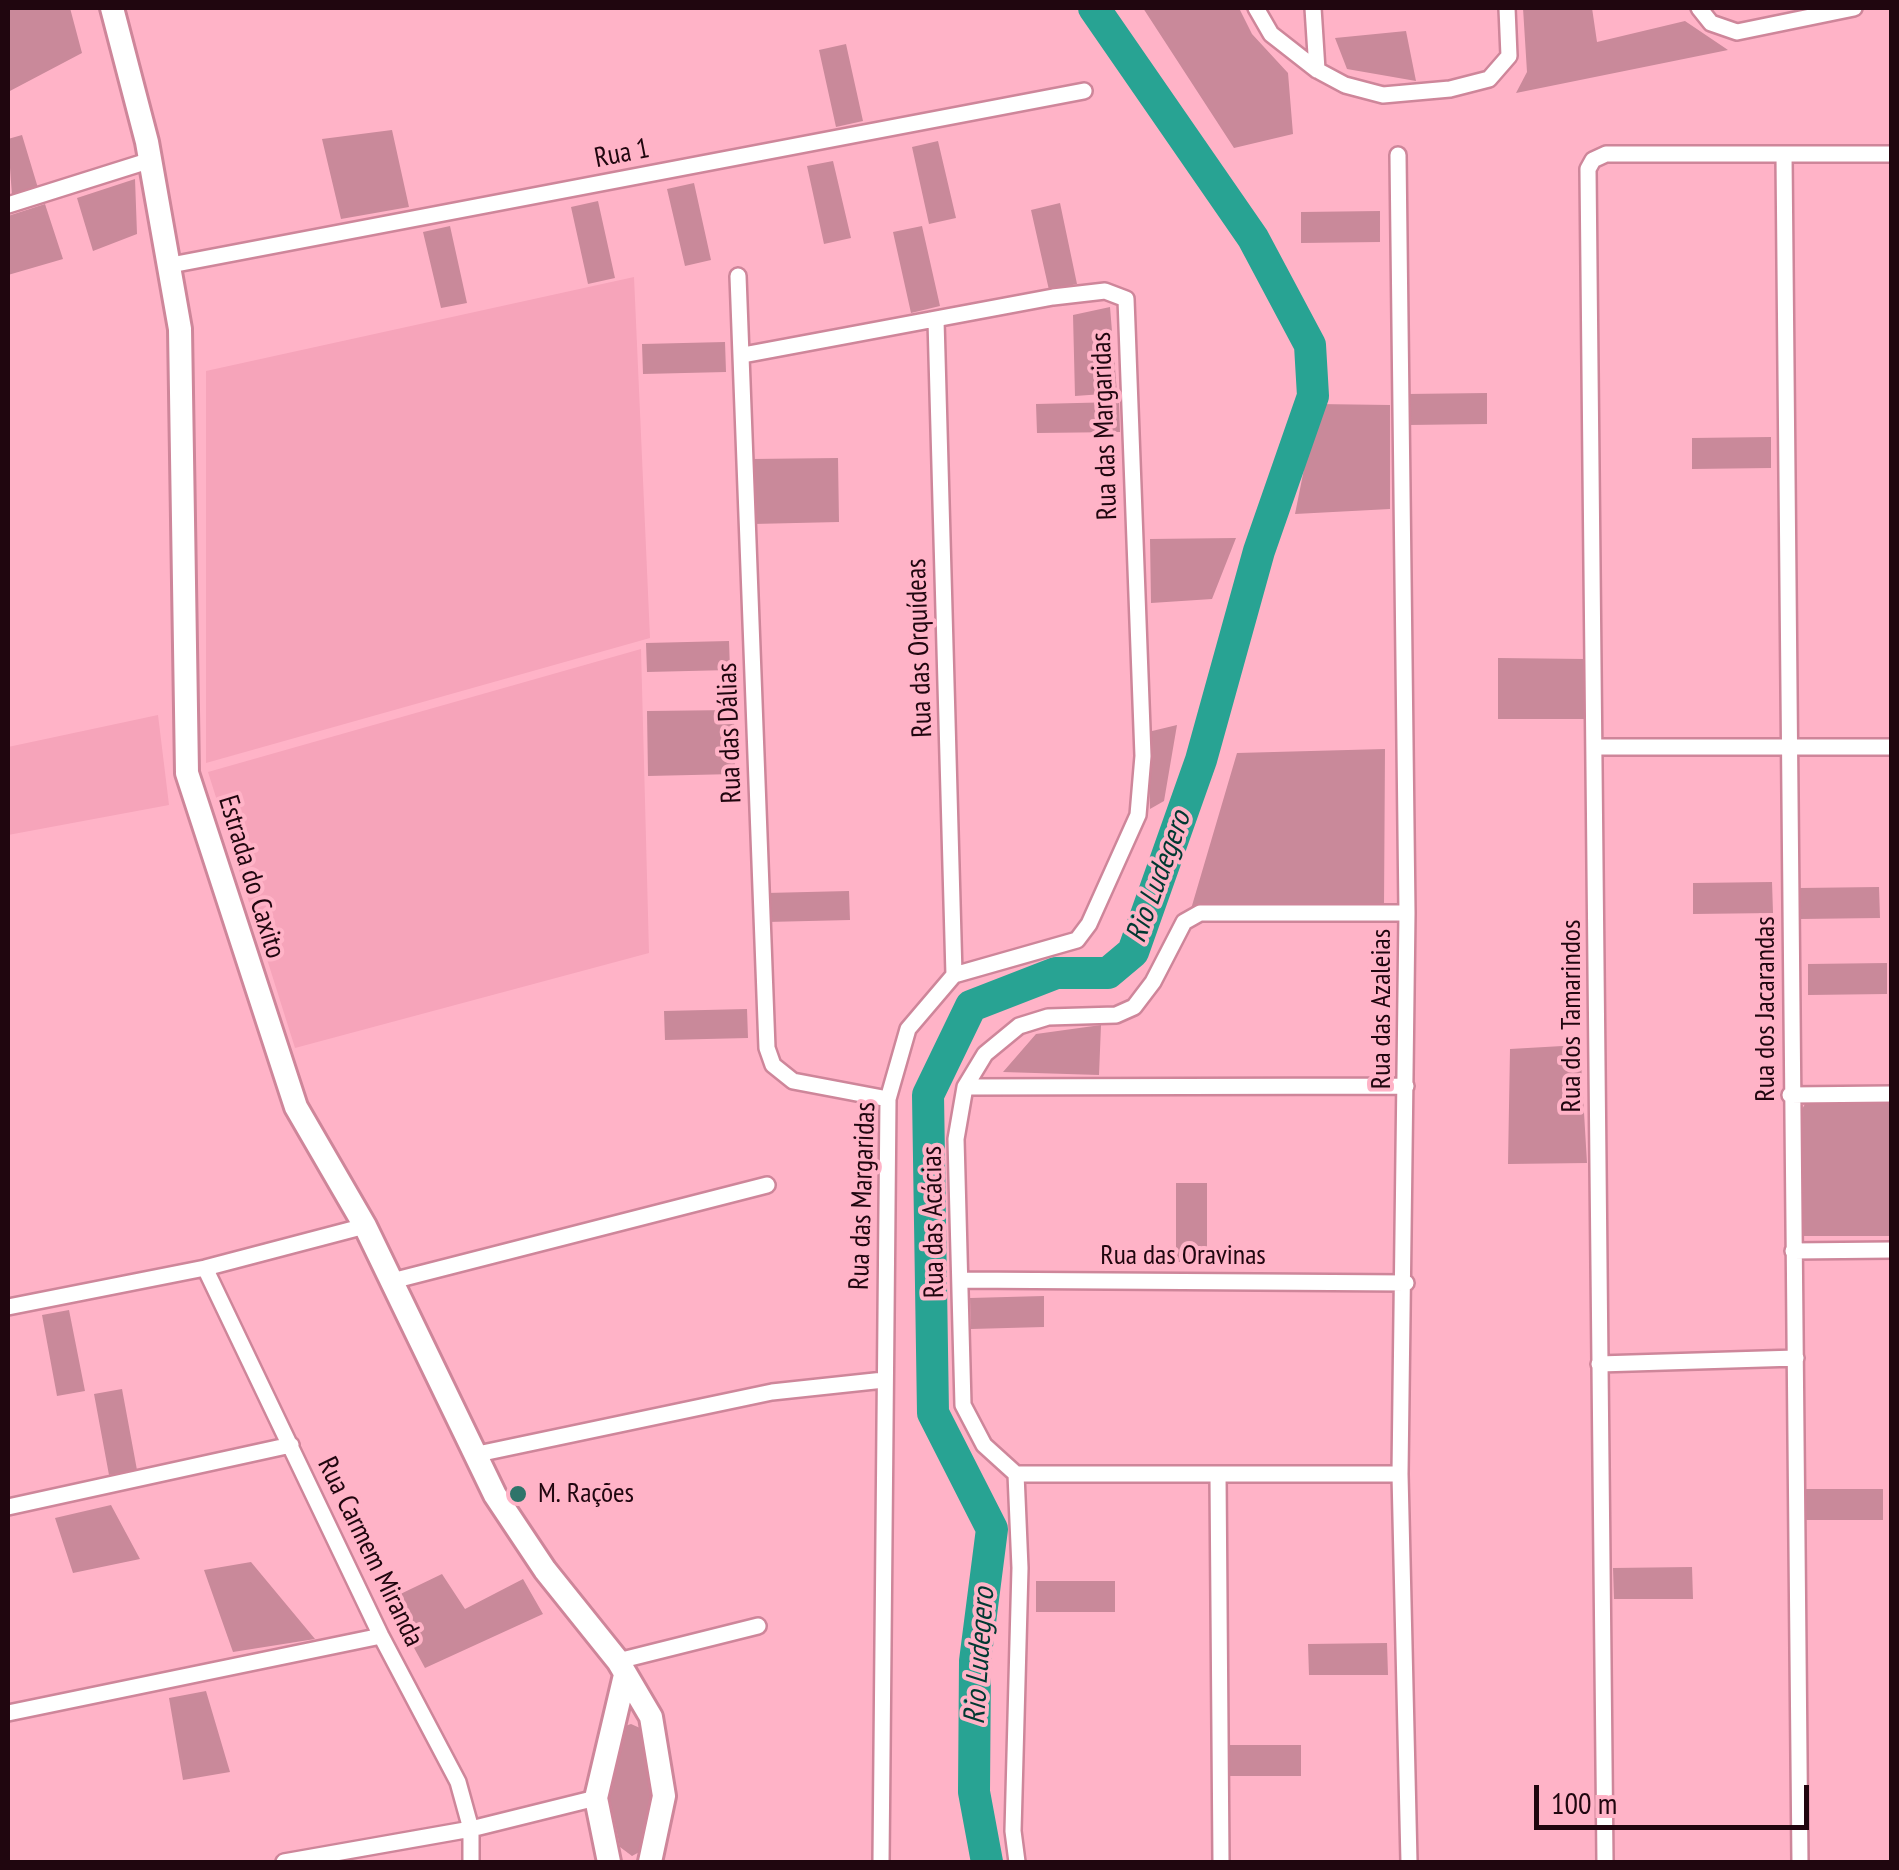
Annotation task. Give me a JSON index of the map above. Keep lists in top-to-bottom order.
{
  "streets": {
    "main road": ["Estrada do Caxito"],
    "street": [
      "Rua 1",
      "Rua das Margaridas",
      "Rua das Orquídeas",
      "Rua das Dálias",
      "Rua das Azaleias",
      "Rua dos Jacarandas",
      "Rua dos Tamarindos",
      "Rua das Acácias",
      "Rua das Oravinas",
      "Rua Carmem Miranda"
    ]
  },
  "crossings": [
    ["Rua 1", "Estrada do Caxito"],
    ["Rua das Margaridas", "Rua das Orquídeas"],
    ["Rua das Margaridas", "Rua das Dálias"],
    ["Rua das Azaleias", "Rua das Acácias"],
    ["Rua das Azaleias", "Rua das Oravinas"],
    ["Rua dos Jacarandas", "Rua dos Tamarindos"],
    ["Rua das Acácias", "Rua das Oravinas"]
  ],
  "water": ["Rio Ludegero"],
  "places": ["M. Rações"],
  "scale_bar": "100 m"
}
